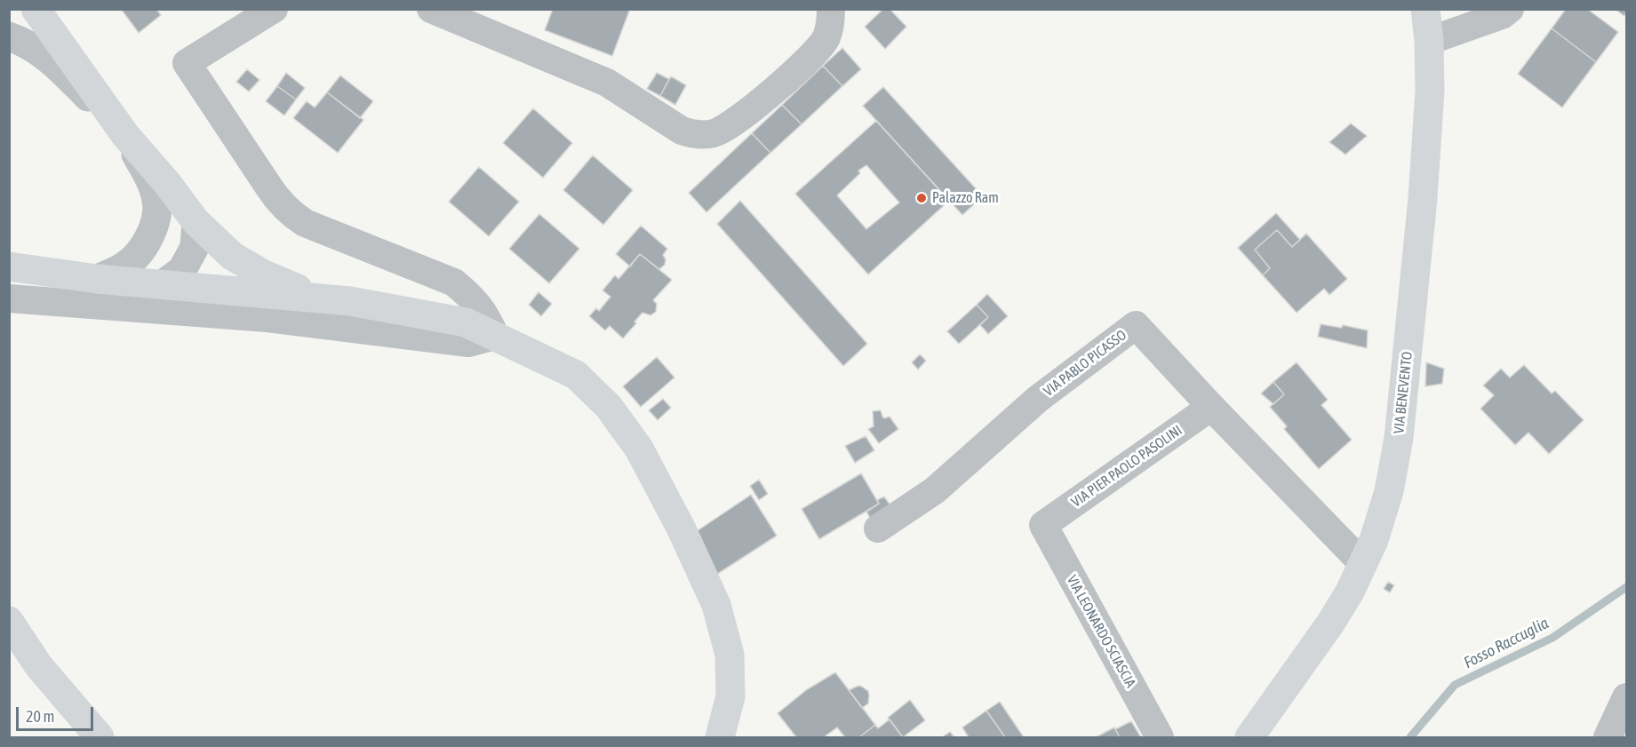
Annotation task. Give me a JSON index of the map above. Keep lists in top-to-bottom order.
{
  "streets": {
    "main road": ["VIA BENEVENTO"],
    "street": ["VIA PABLO PICASSO", "VIA PIER PAOLO PASOLINI", "VIA LEONARDO SCIASCIA"]
  },
  "crossings": [
    ["VIA PABLO PICASSO", "VIA BENEVENTO"],
    ["VIA PABLO PICASSO", "VIA PIER PAOLO PASOLINI"],
    ["VIA PIER PAOLO PASOLINI", "VIA LEONARDO SCIASCIA"]
  ],
  "water": ["Fosso Raccuglia"],
  "places": ["Palazzo Ram"],
  "scale_bar": "20 m"
}
